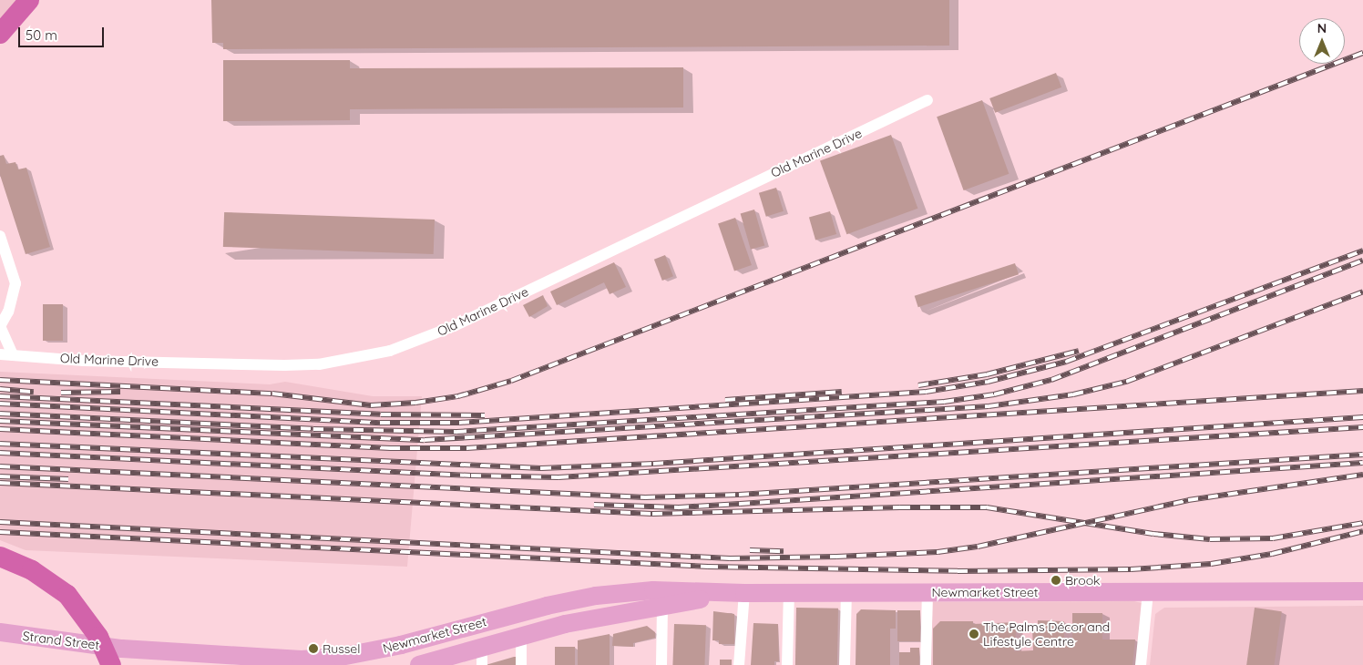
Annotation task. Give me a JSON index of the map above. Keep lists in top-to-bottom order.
{
  "streets": {
    "main road": ["Newmarket Street", "Strand Street"],
    "street": ["Old Marine Drive"]
  },
  "crossings": [
    ["Newmarket Street", "Strand Street"]
  ],
  "places": ["Brook", "The Palms Décor and Lifestyle Centre", "Russel"],
  "scale_bar": "50 m",
  "north": "top"
}
